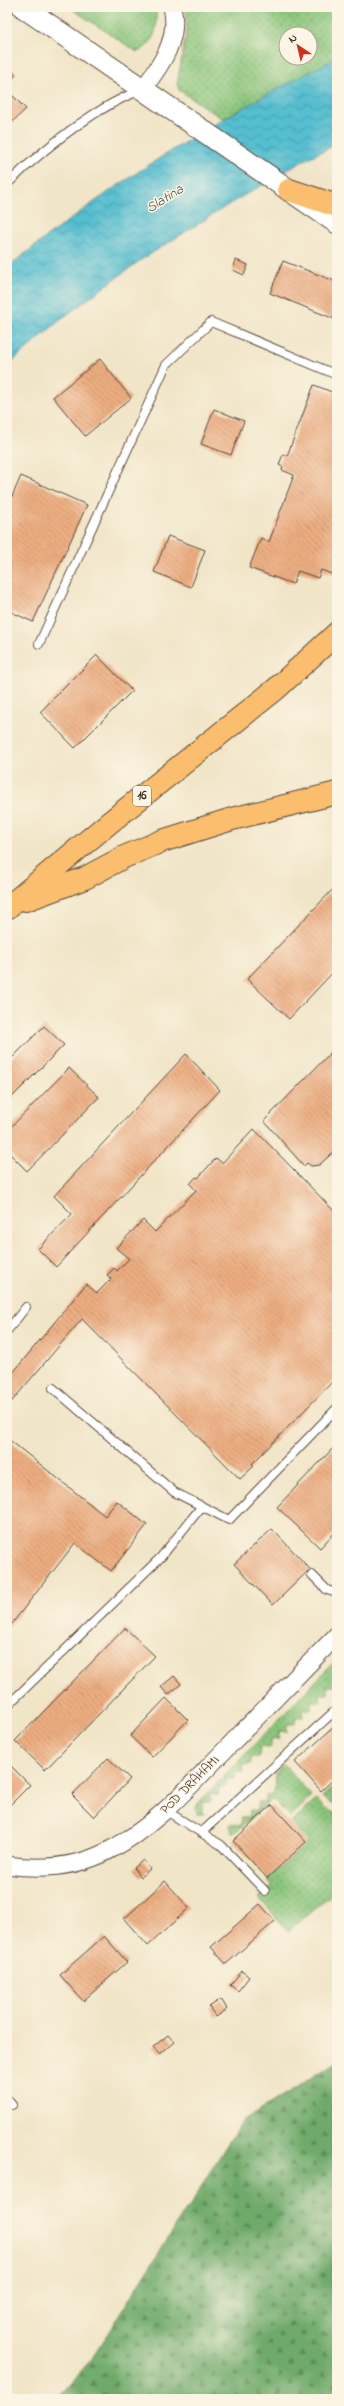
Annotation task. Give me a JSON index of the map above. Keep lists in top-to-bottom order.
{
  "streets": {
    "main road": ["16"],
    "street": ["POD DRÁHAMI"]
  },
  "water": ["Slatina"],
  "north": "top left"
}
